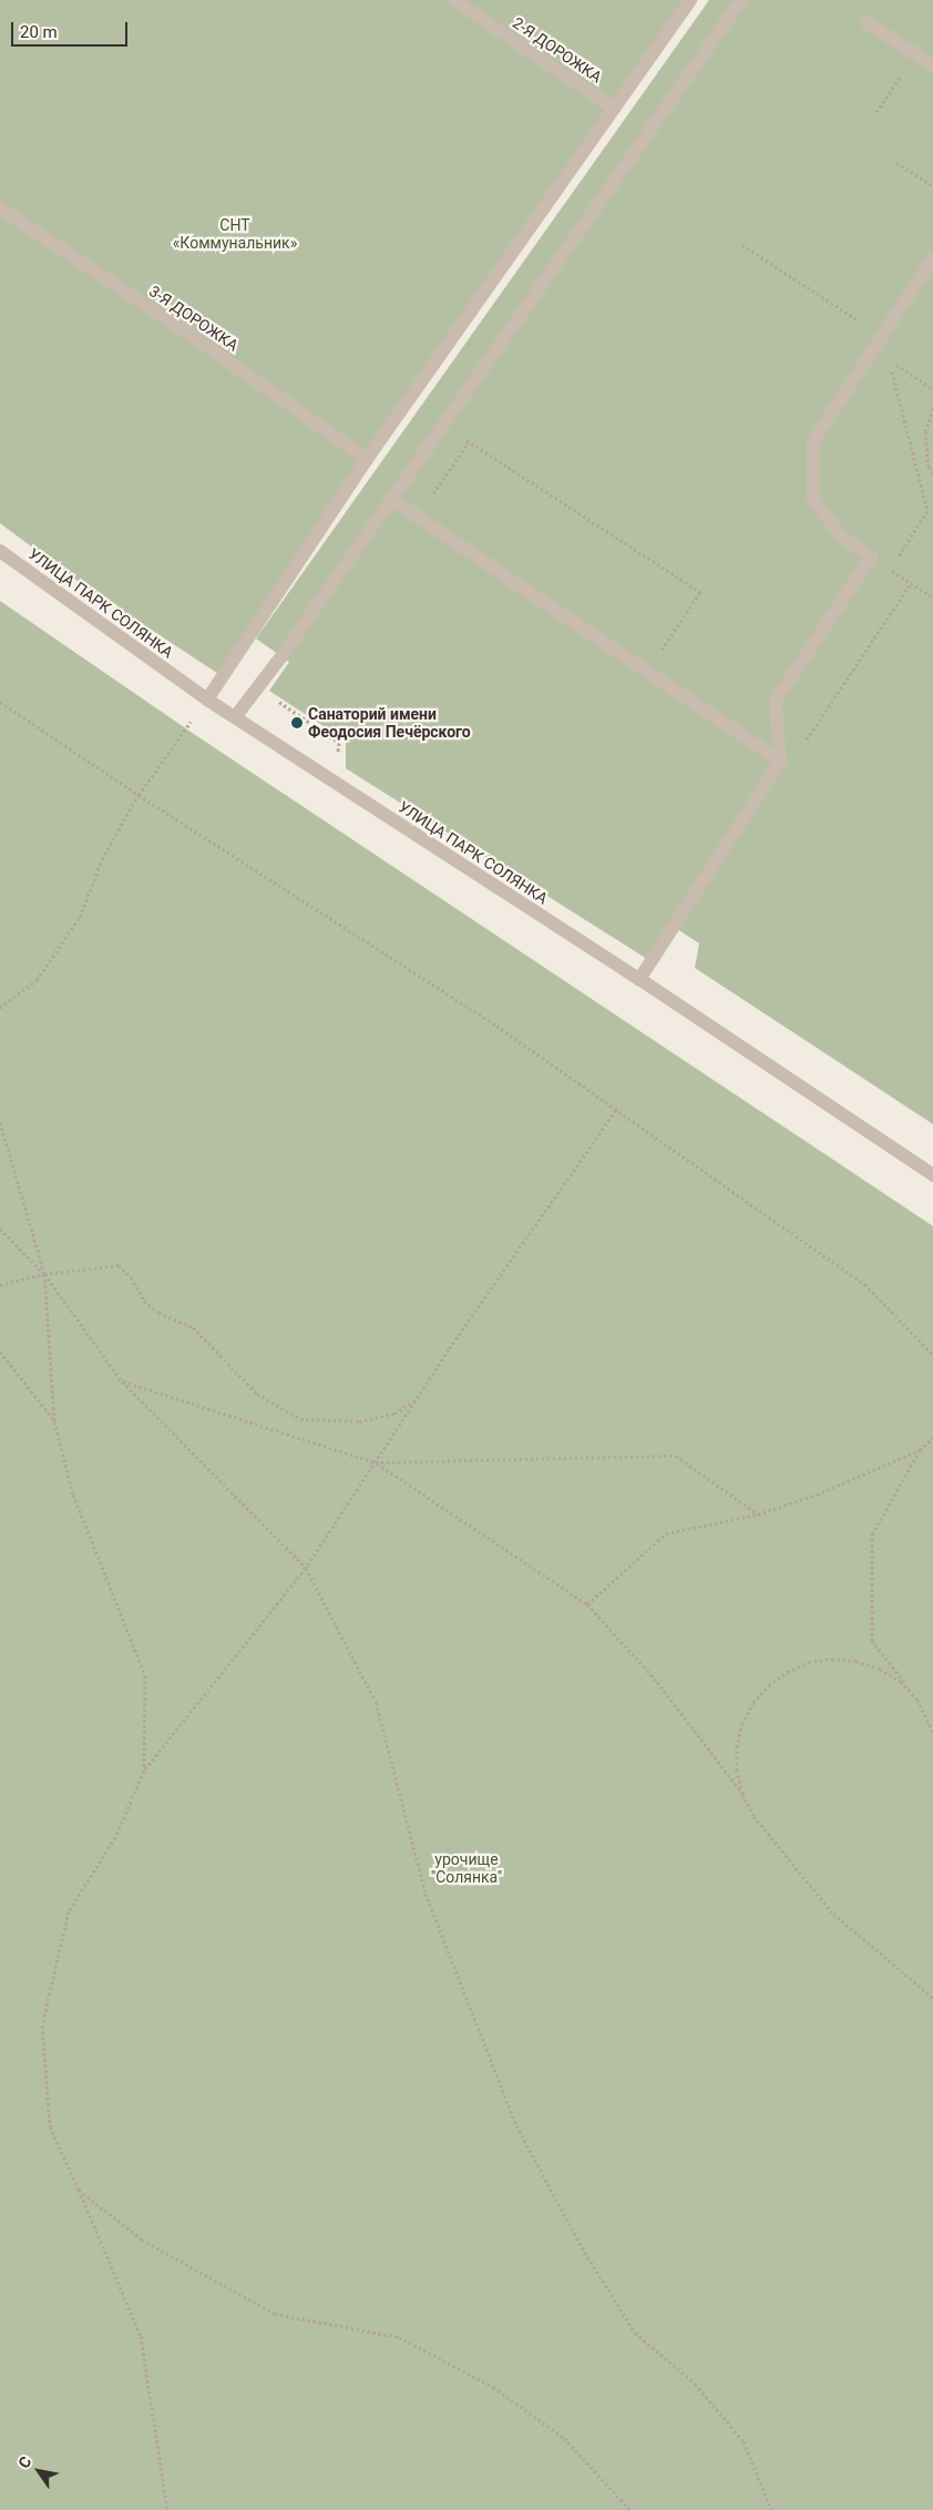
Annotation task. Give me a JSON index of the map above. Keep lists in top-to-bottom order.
{
  "streets": {
    "street": ["2-Я ДОРОЖКА", "3-Я ДОРОЖКА", "УЛИЦА ПАРК СОЛЯНКА"]
  },
  "parks": ["СНТ «Коммунальник»", "урочище \"Солянка\""],
  "places": ["Санаторий имени Феодосия Печёрского"],
  "scale_bar": "20 m",
  "north": "top left"
}
